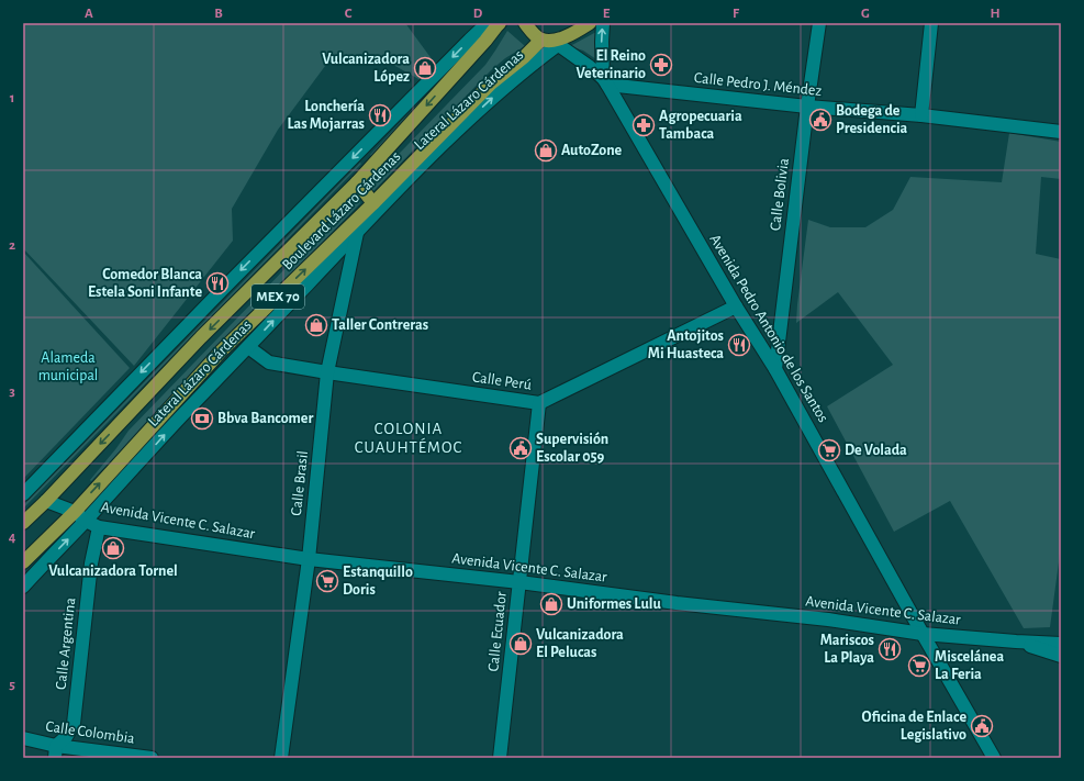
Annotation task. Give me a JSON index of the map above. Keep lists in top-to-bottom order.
{
  "streets": {
    "main road": ["Boulevard Lázaro Cárdenas", "MEX 70"],
    "street": [
      "Calle Pedro J. Méndez",
      "Lateral Lázaro Cárdenas",
      "Calle Bolivia",
      "Avenida Pedro Antonio de los Santos",
      "Calle Perú",
      "Calle Brasil",
      "Avenida Vicente C. Salazar",
      "Calle Ecuador",
      "Calle Argentina",
      "Calle Colombia"
    ]
  },
  "crossings": [
    ["Calle Pedro J. Méndez", "Calle Bolivia"],
    ["Calle Pedro J. Méndez", "Avenida Pedro Antonio de los Santos"],
    ["Lateral Lázaro Cárdenas", "Boulevard Lázaro Cárdenas"],
    ["Lateral Lázaro Cárdenas", "MEX 70"],
    ["Lateral Lázaro Cárdenas", "Calle Perú"],
    ["Lateral Lázaro Cárdenas", "Calle Brasil"],
    ["Lateral Lázaro Cárdenas", "Avenida Vicente C. Salazar"],
    ["Calle Bolivia", "Avenida Pedro Antonio de los Santos"],
    ["Boulevard Lázaro Cárdenas", "MEX 70"],
    ["Boulevard Lázaro Cárdenas", "Calle Brasil"],
    ["Boulevard Lázaro Cárdenas", "Avenida Vicente C. Salazar"],
    ["Avenida Pedro Antonio de los Santos", "Calle Perú"],
    ["Avenida Pedro Antonio de los Santos", "Avenida Vicente C. Salazar"],
    ["Calle Perú", "Calle Brasil"],
    ["Calle Perú", "Calle Ecuador"],
    ["Calle Brasil", "Avenida Vicente C. Salazar"],
    ["Avenida Vicente C. Salazar", "Calle Ecuador"],
    ["Avenida Vicente C. Salazar", "Calle Argentina"],
    ["Calle Argentina", "Calle Colombia"]
  ],
  "districts": ["COLONIA CUAUHTÉMOC"],
  "parks": ["Alameda municipal"],
  "places": {
    "pharmacy": ["El Reino Veterinario", "Agropecuaria Tambaca"],
    "shop": [
      "Vulcanizadora López",
      "AutoZone",
      "Taller Contreras",
      "Vulcanizadora Tornel",
      "Uniformes Lulu",
      "Vulcanizadora El Pelucas"
    ],
    "restaurant": [
      "Lonchería Las Mojarras",
      "Comedor Blanca Estela Soni Infante",
      "Antojitos Mi Huasteca",
      "Mariscos La Playa"
    ],
    "public building": ["Bodega de Presidencia", "Supervisión Escolar 059", "Oficina de Enlace Legislativo"],
    "bank": ["Bbva Bancomer"],
    "supermarket": ["De Volada", "Estanquillo Doris", "Miscelánea La Feria"]
  },
  "grid": {
    "columns": [
      "A",
      "B",
      "C",
      "D",
      "E",
      "F",
      "G",
      "H"
    ],
    "rows": [
      "1",
      "2",
      "3",
      "4",
      "5"
    ]
  }
}
